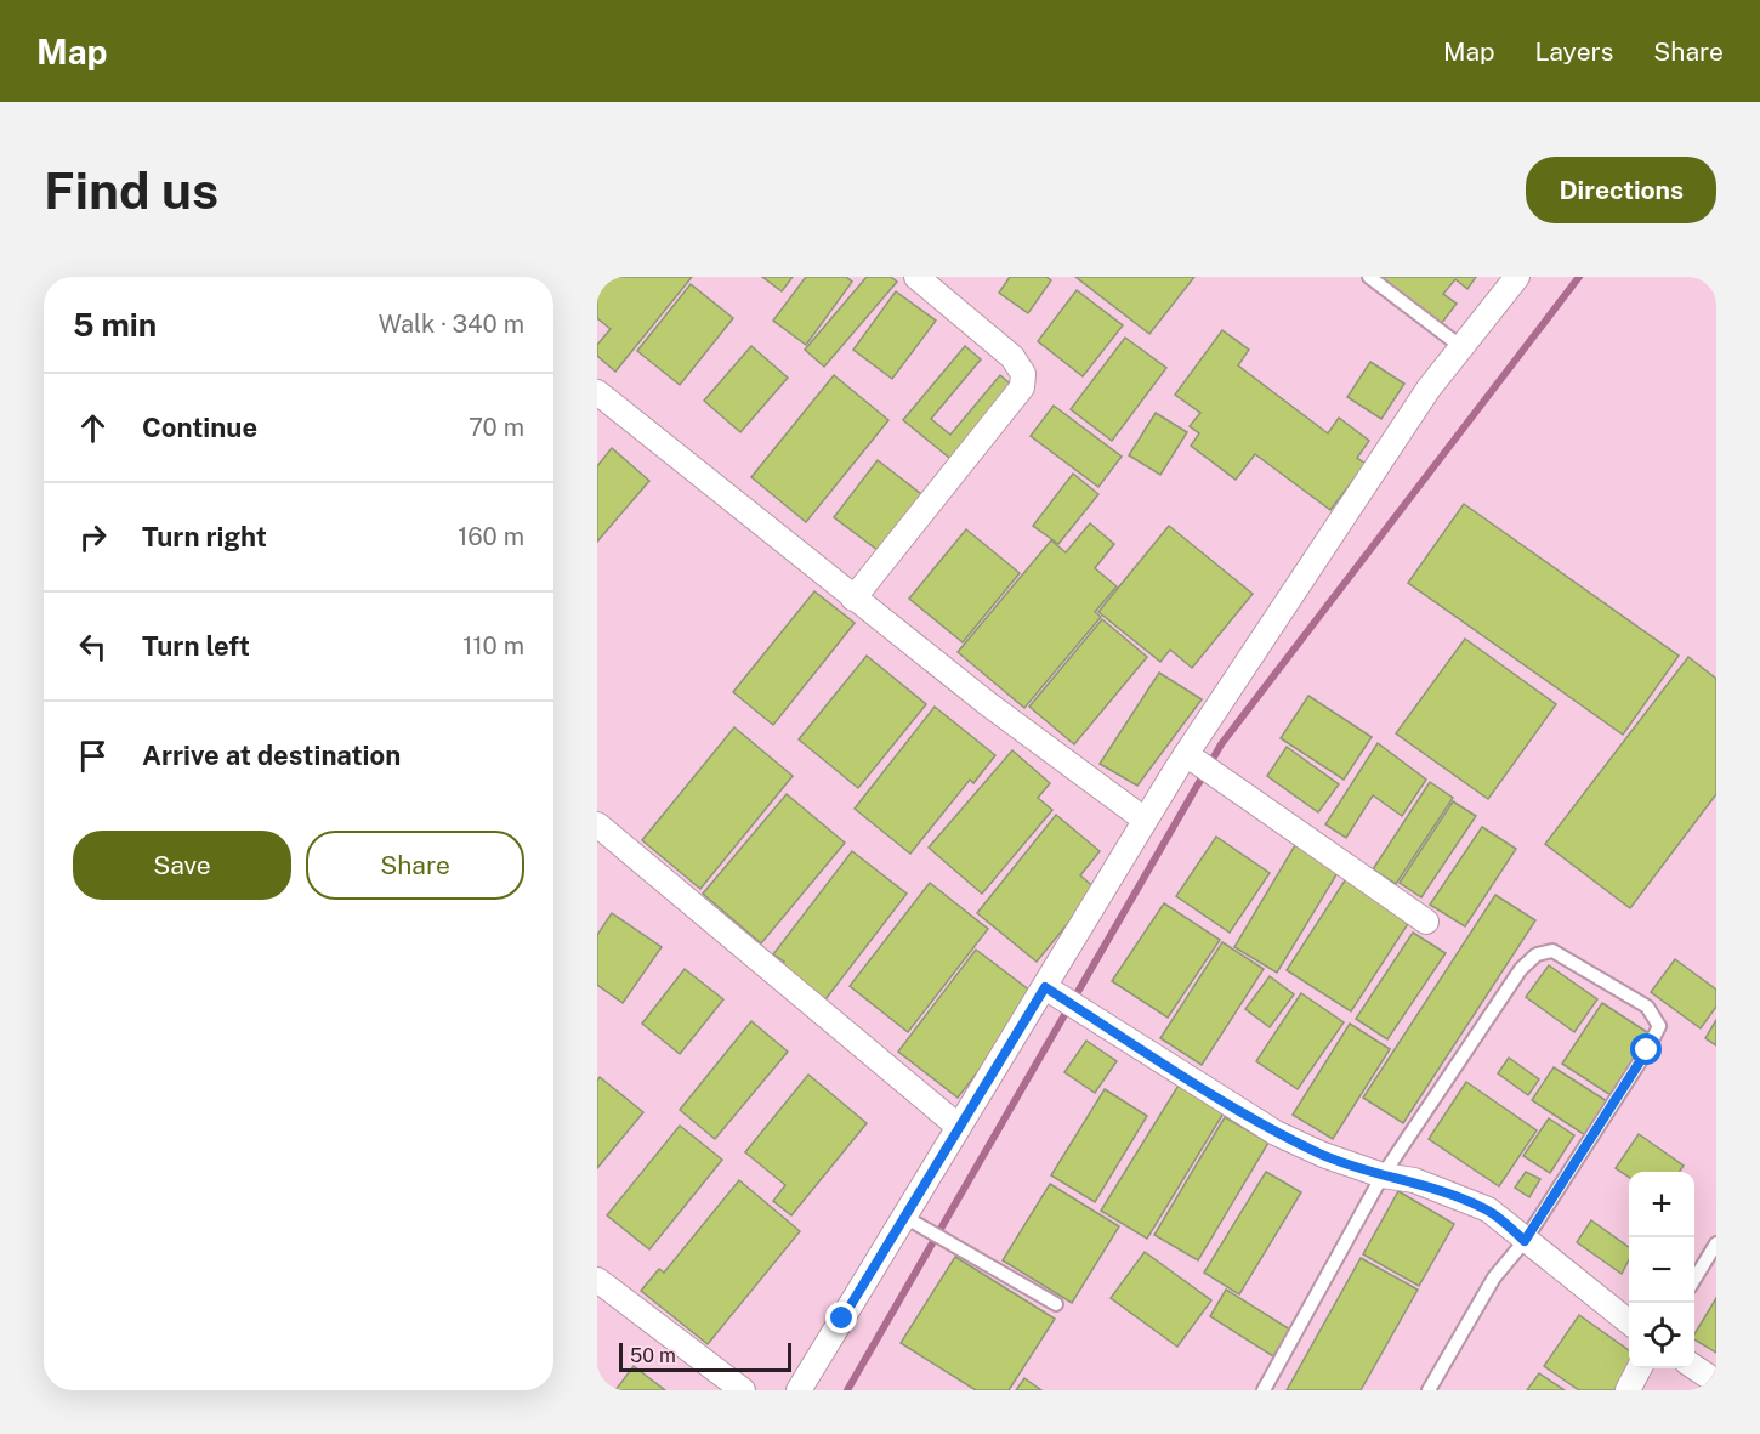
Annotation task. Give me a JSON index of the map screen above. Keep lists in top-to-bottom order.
{
  "scale_bar": "50 m",
  "page": {
    "header": "Map",
    "nav": ["Map", "Layers", "Share"],
    "buttons": [
      "Directions",
      ["Save", "Share"]
    ],
    "title": "Find us",
    "heading": ["5 min", "Walk · 340 m"],
    "list": [
      ["Continue", "70 m"],
      ["Turn right", "160 m"],
      ["Turn left", "110 m"],
      "Arrive at destination"
    ],
    "map_buttons": ["+", "−"],
    "scale": "50 m"
  }
}
